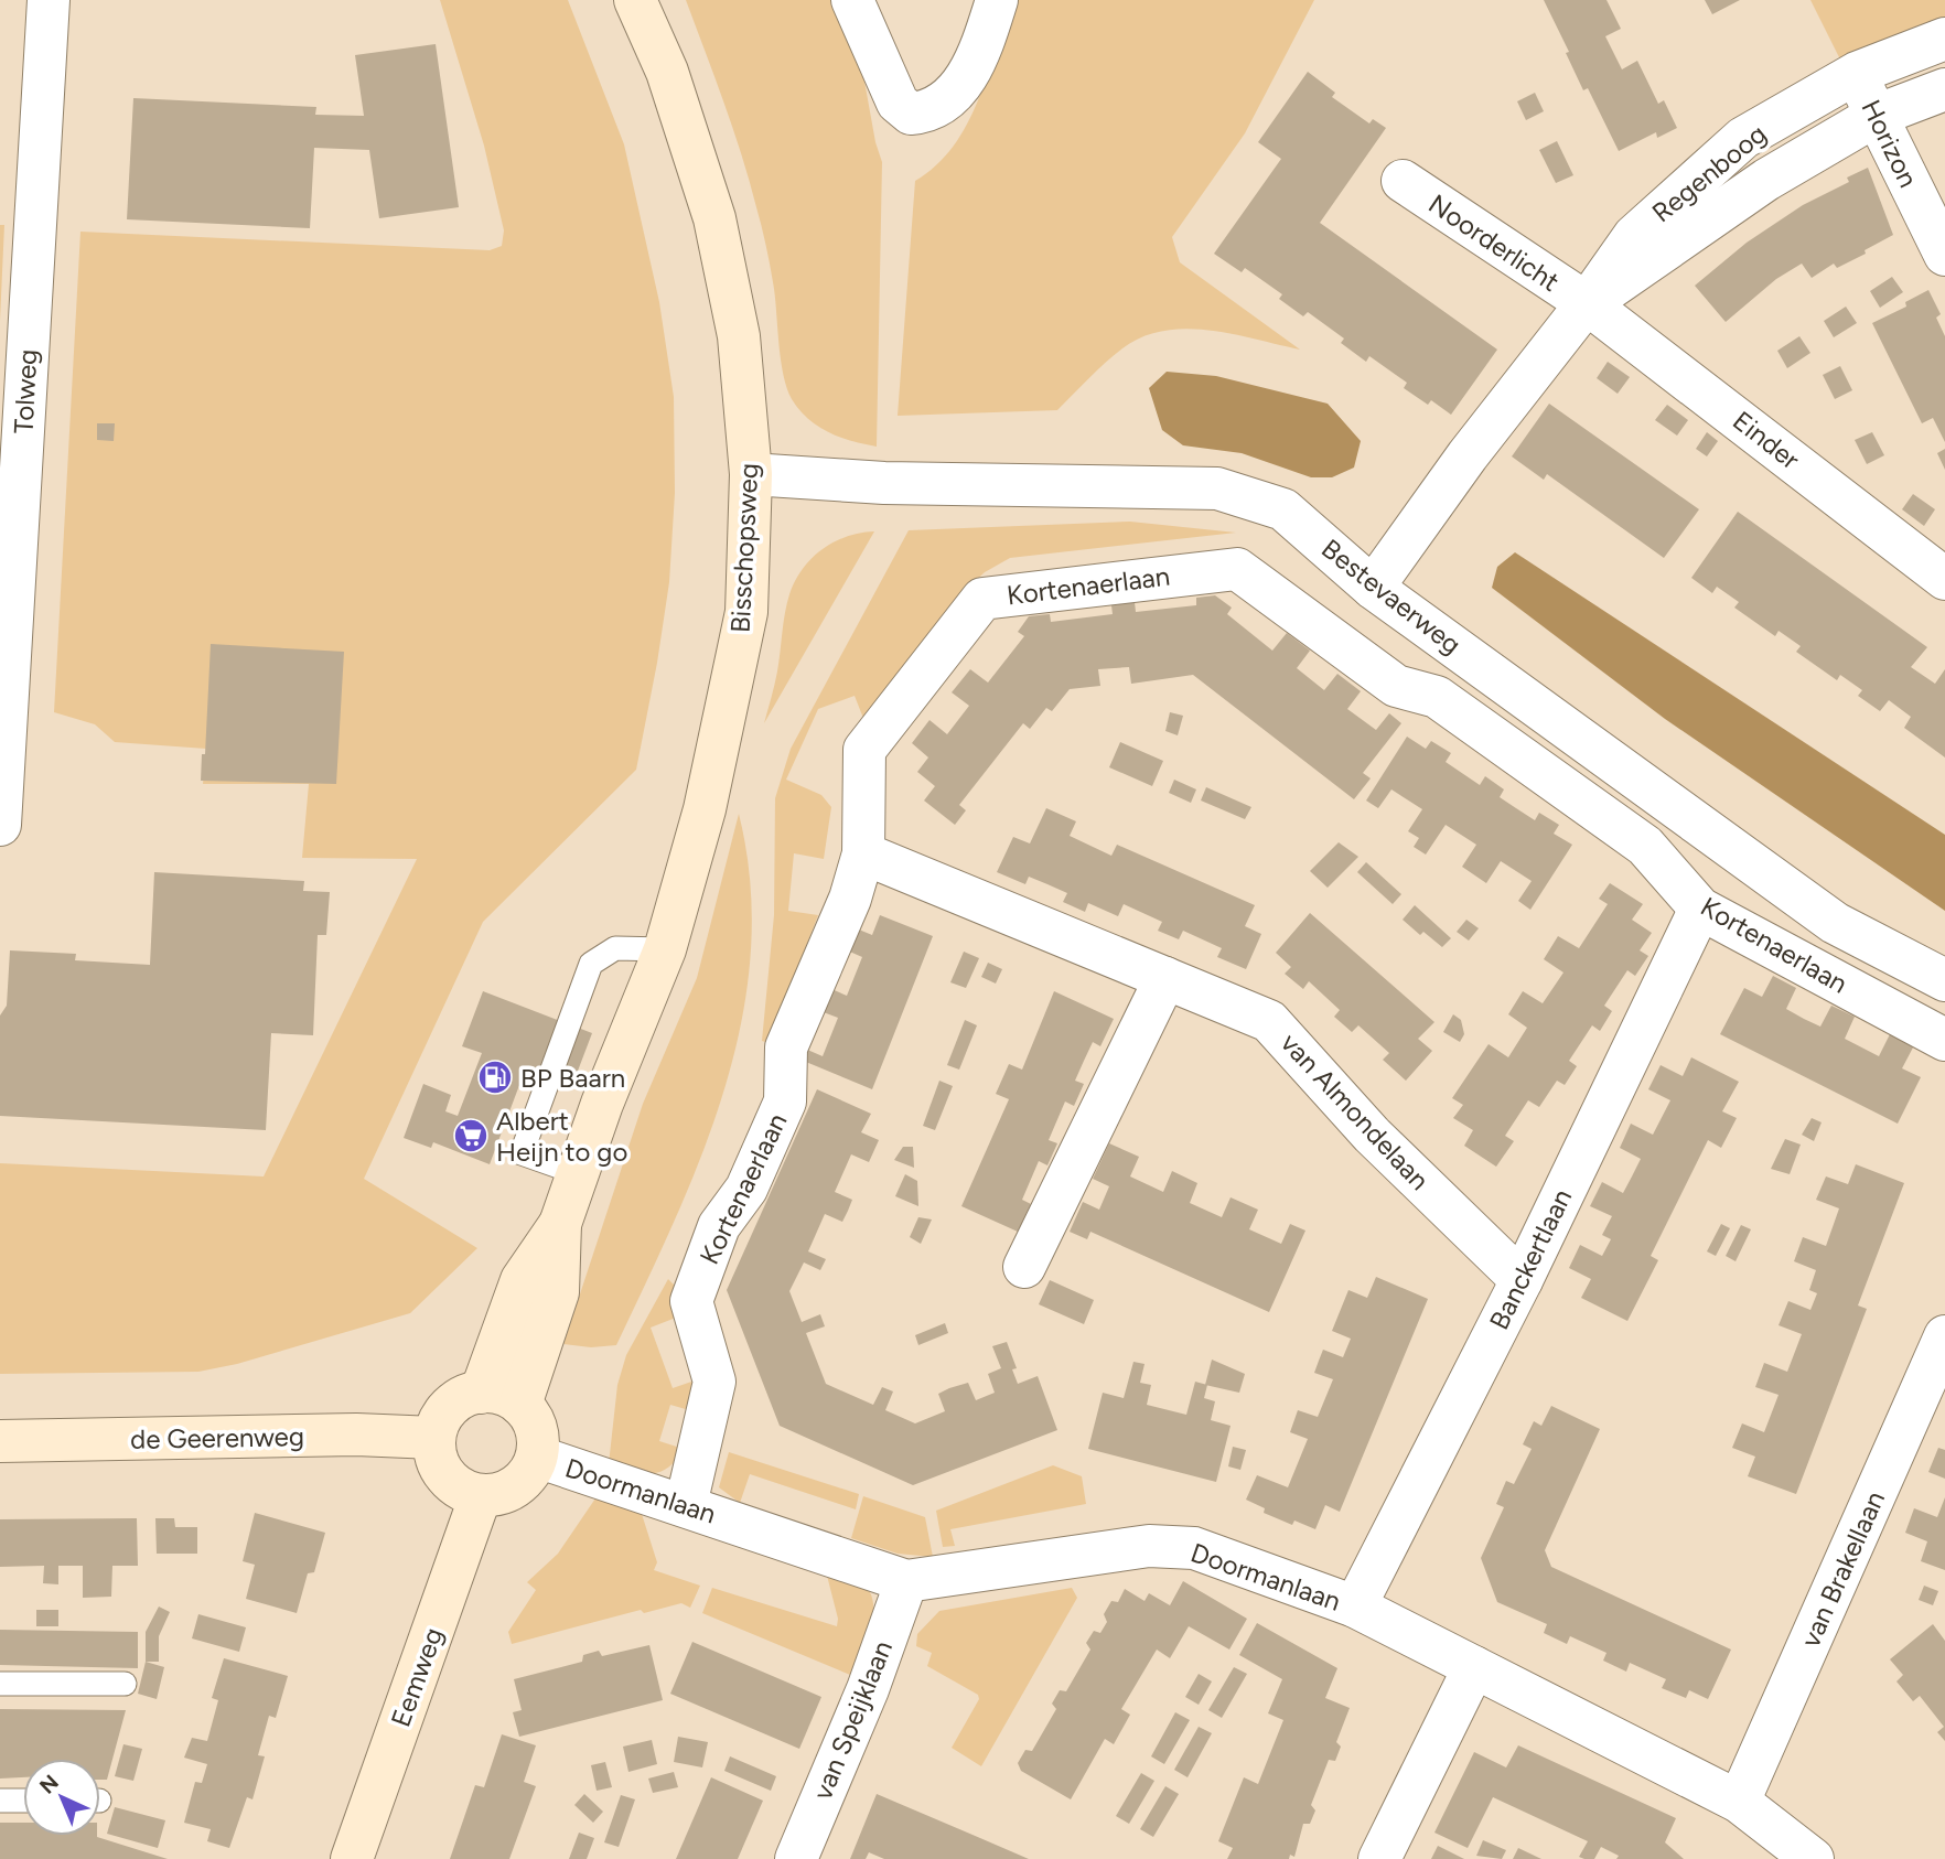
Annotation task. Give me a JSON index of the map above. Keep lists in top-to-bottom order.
{
  "streets": {
    "main road": ["Bisschopsweg", "de Geerenweg", "Eemweg"],
    "street": [
      "Horizon",
      "Regenboog",
      "Noorderlicht",
      "Tolweg",
      "Einder",
      "Kortenaerlaan",
      "Bestevaerweg",
      "van Almondelaan",
      "Banckertlaan",
      "Doormanlaan",
      "van Brakellaan",
      "van Speijklaan"
    ]
  },
  "crossings": [
    ["Horizon", "Regenboog"],
    ["Regenboog", "Noorderlicht"],
    ["Regenboog", "Einder"],
    ["Regenboog", "Bestevaerweg"],
    ["Noorderlicht", "Einder"],
    ["Bisschopsweg", "Bestevaerweg"],
    ["Bisschopsweg", "de Geerenweg"],
    ["Bisschopsweg", "Doormanlaan"],
    ["Bisschopsweg", "Eemweg"],
    ["Kortenaerlaan", "van Almondelaan"],
    ["Kortenaerlaan", "Banckertlaan"],
    ["Kortenaerlaan", "Doormanlaan"],
    ["van Almondelaan", "Banckertlaan"],
    ["Banckertlaan", "Doormanlaan"],
    ["de Geerenweg", "Doormanlaan"],
    ["de Geerenweg", "Eemweg"],
    ["Doormanlaan", "van Brakellaan"],
    ["Doormanlaan", "Eemweg"],
    ["Doormanlaan", "van Speijklaan"]
  ],
  "places": {
    "fuel station": ["BP Baarn"],
    "supermarket": ["Albert Heijn to go"]
  },
  "north": "top left"
}
